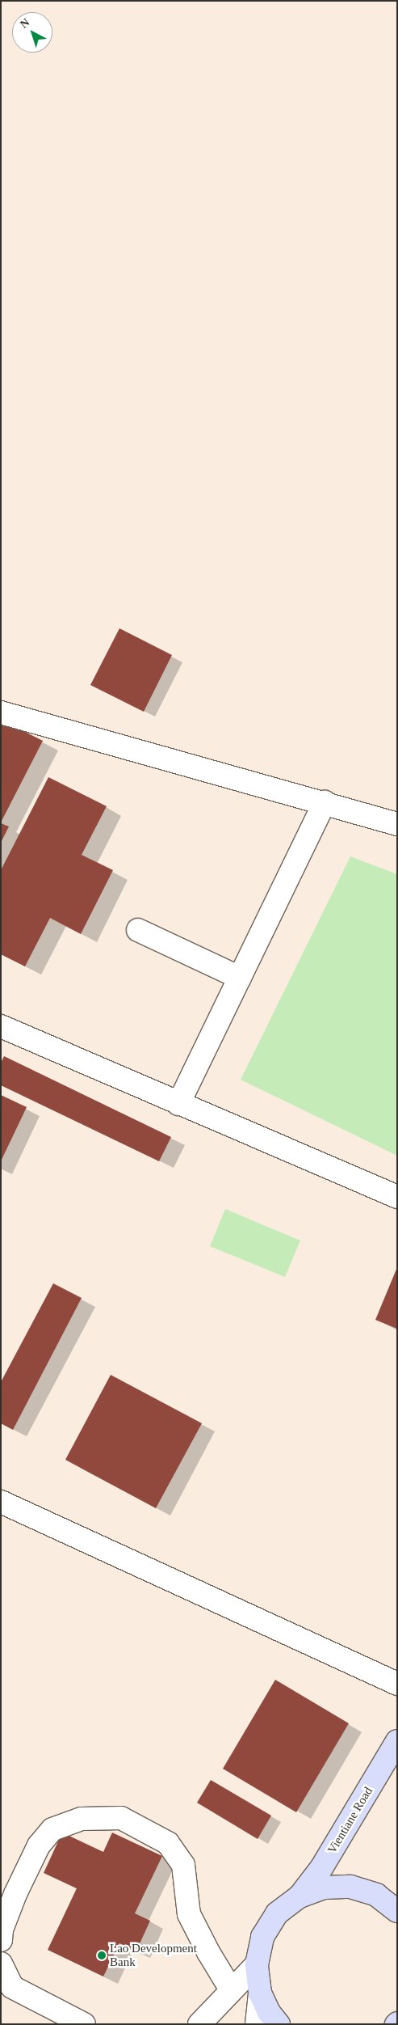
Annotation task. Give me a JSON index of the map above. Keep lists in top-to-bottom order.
{
  "streets": {
    "main road": ["Vientiane Road"]
  },
  "places": ["Lao Development Bank"],
  "north": "top left"
}
